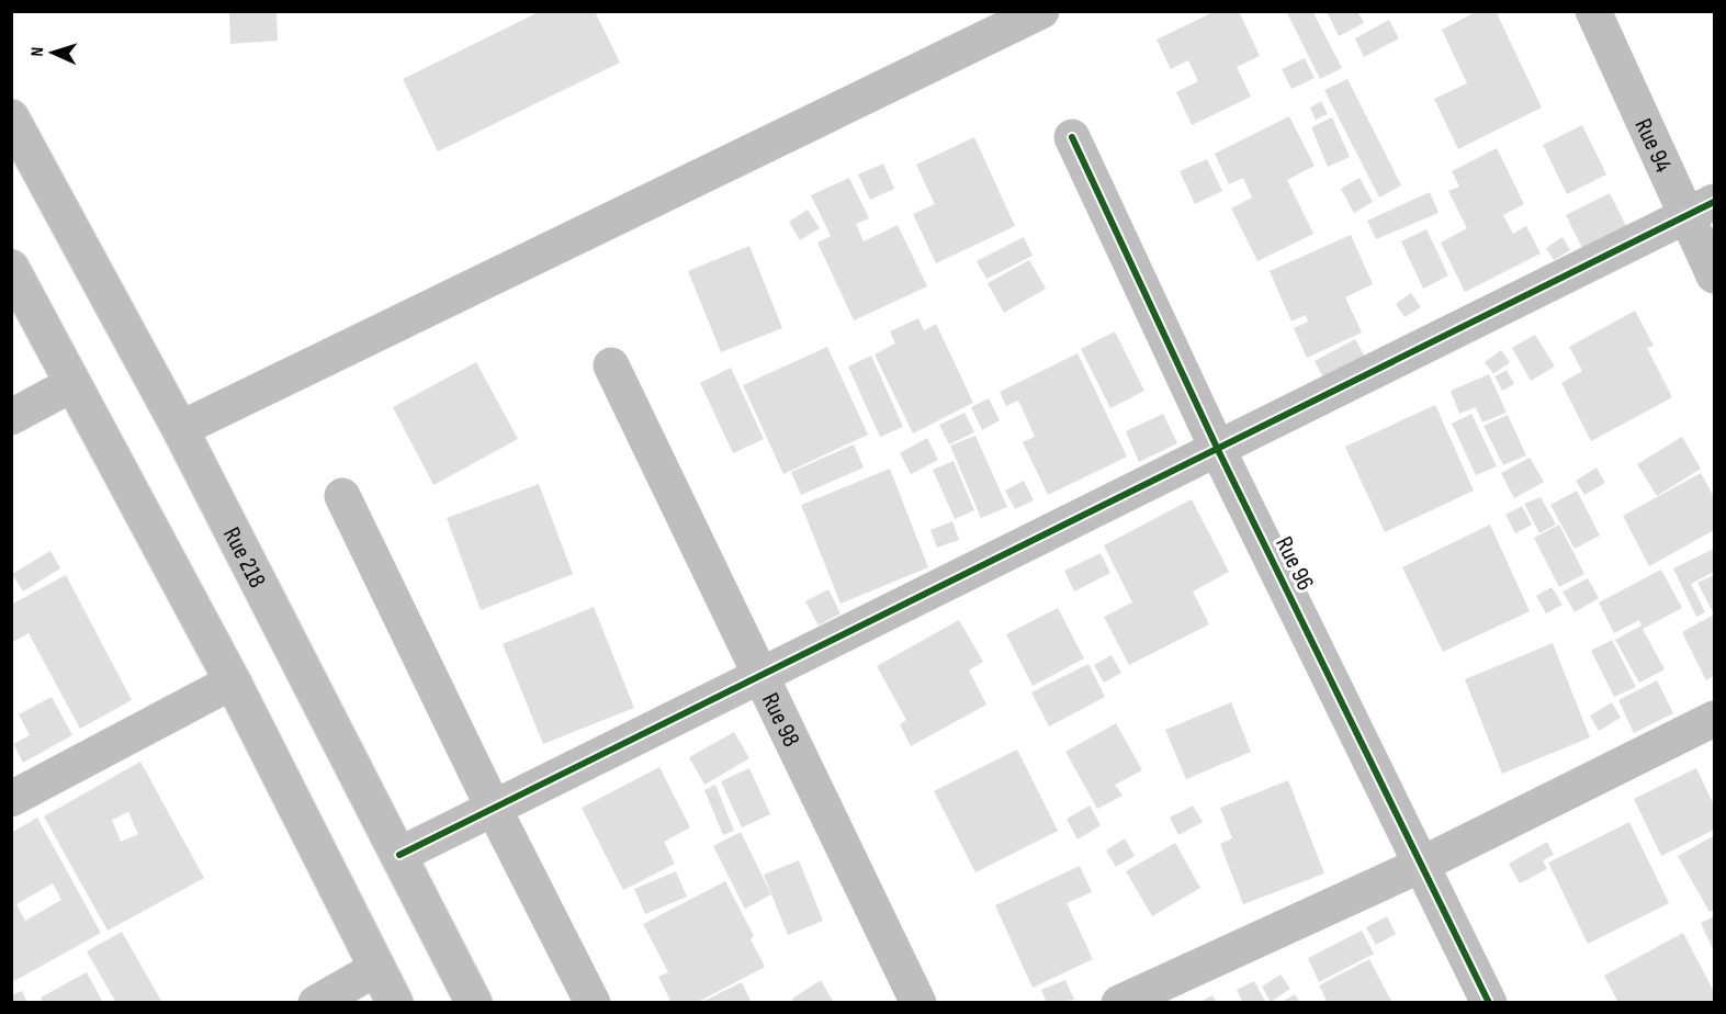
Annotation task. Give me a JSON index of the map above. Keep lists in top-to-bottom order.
{
  "streets": {
    "main road": [
      "Rue 94",
      "Rue 218",
      "Rue 96",
      "Rue 98"
    ]
  },
  "north": "left"
}
